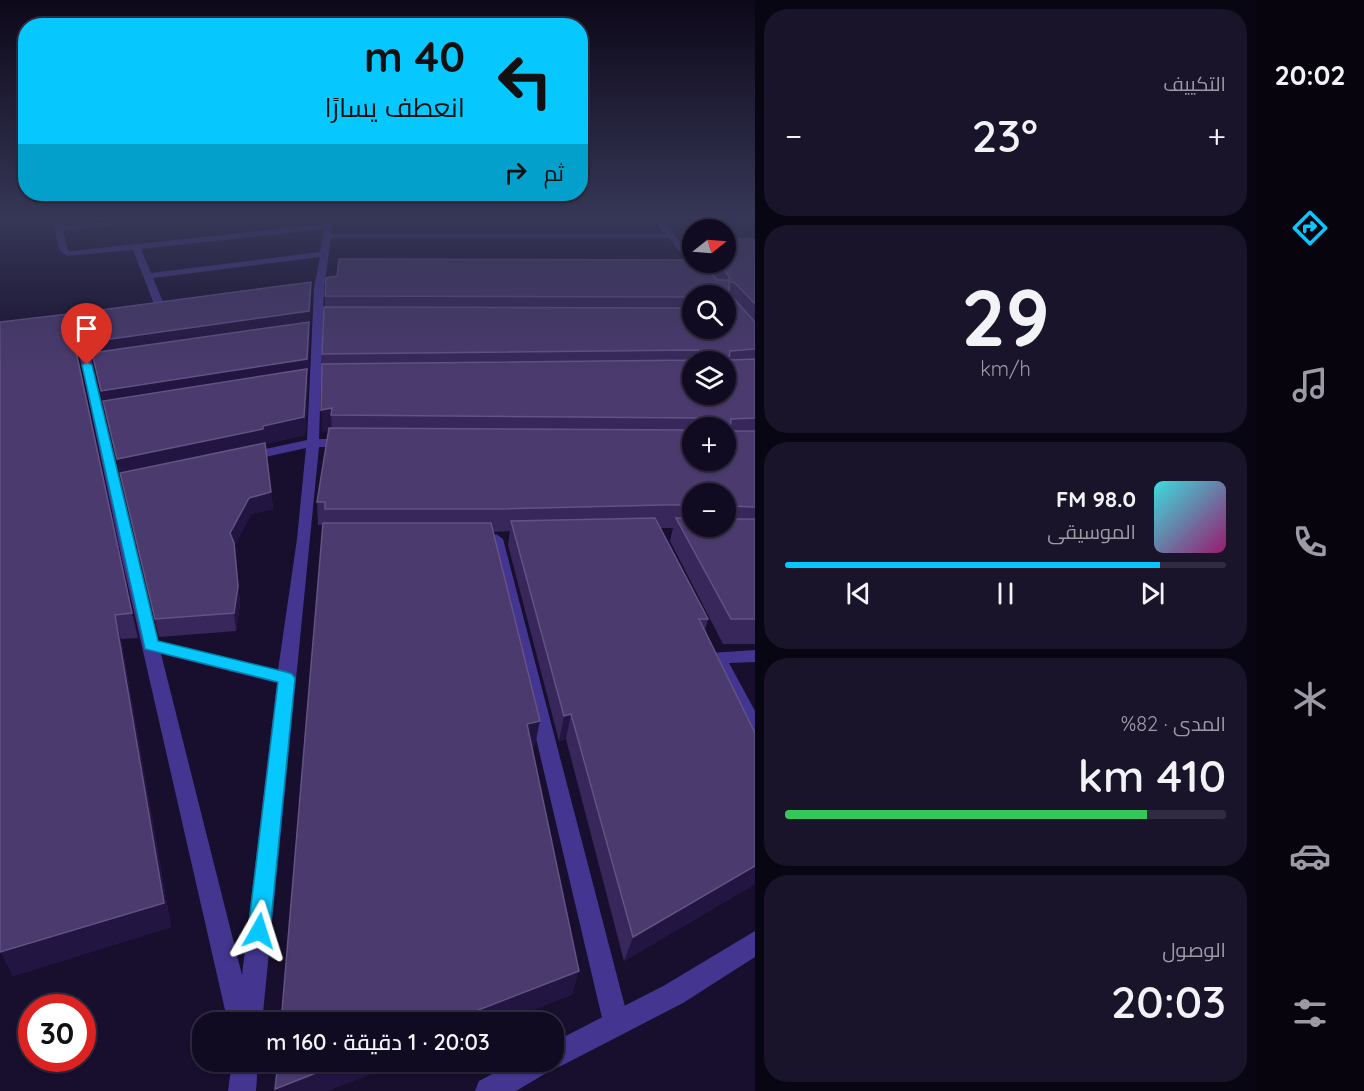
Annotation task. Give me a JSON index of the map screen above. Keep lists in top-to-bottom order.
{
  "north": "right",
  "page": {
    "tabs": "20:02",
    "tile": [
      "التكييف",
      ["29", "km/h"],
      ["المدى · 82%", "410 km"],
      ["الوصول", "20:03"]
    ],
    "turn": ["40 m", "انعطف يسارًا"],
    "heat": ["−", "23°", "+"],
    "then": "ثم",
    "map_buttons": ["+", "−"],
    "song": ["98.0 FM", "الموسيقى"],
    "limit": "30",
    "trip": "20:03 · 1 دقيقة · 160 m"
  }
}
